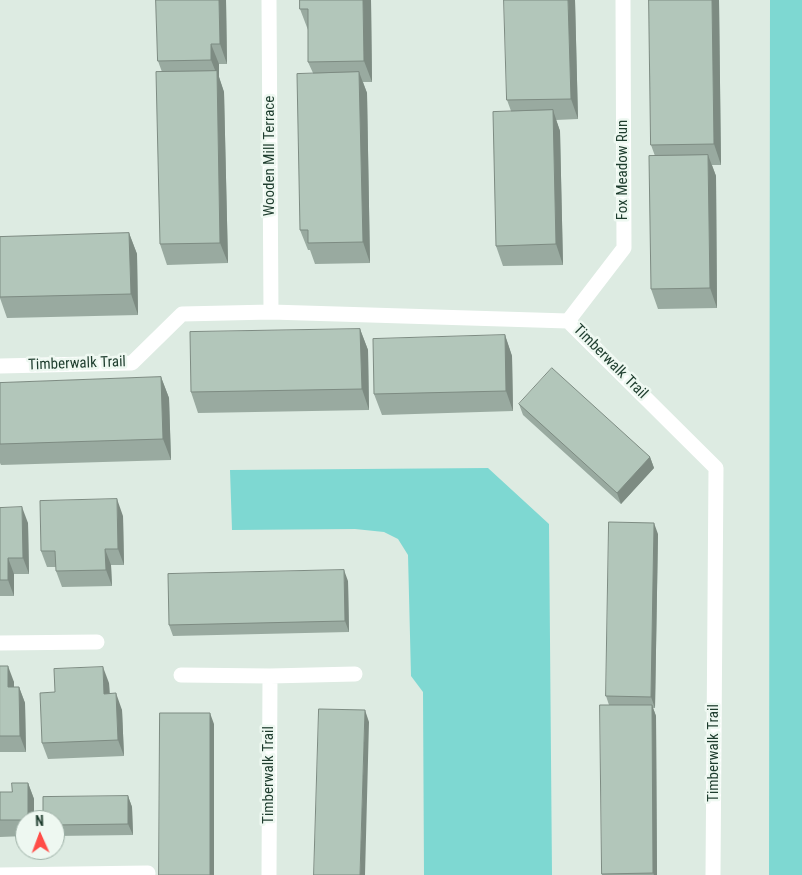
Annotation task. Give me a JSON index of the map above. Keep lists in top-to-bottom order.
{
  "streets": {
    "street": ["Wooden Mill Terrace", "Fox Meadow Run", "Timberwalk Trail"]
  },
  "crossings": [
    ["Wooden Mill Terrace", "Timberwalk Trail"],
    ["Fox Meadow Run", "Timberwalk Trail"]
  ],
  "north": "top"
}
